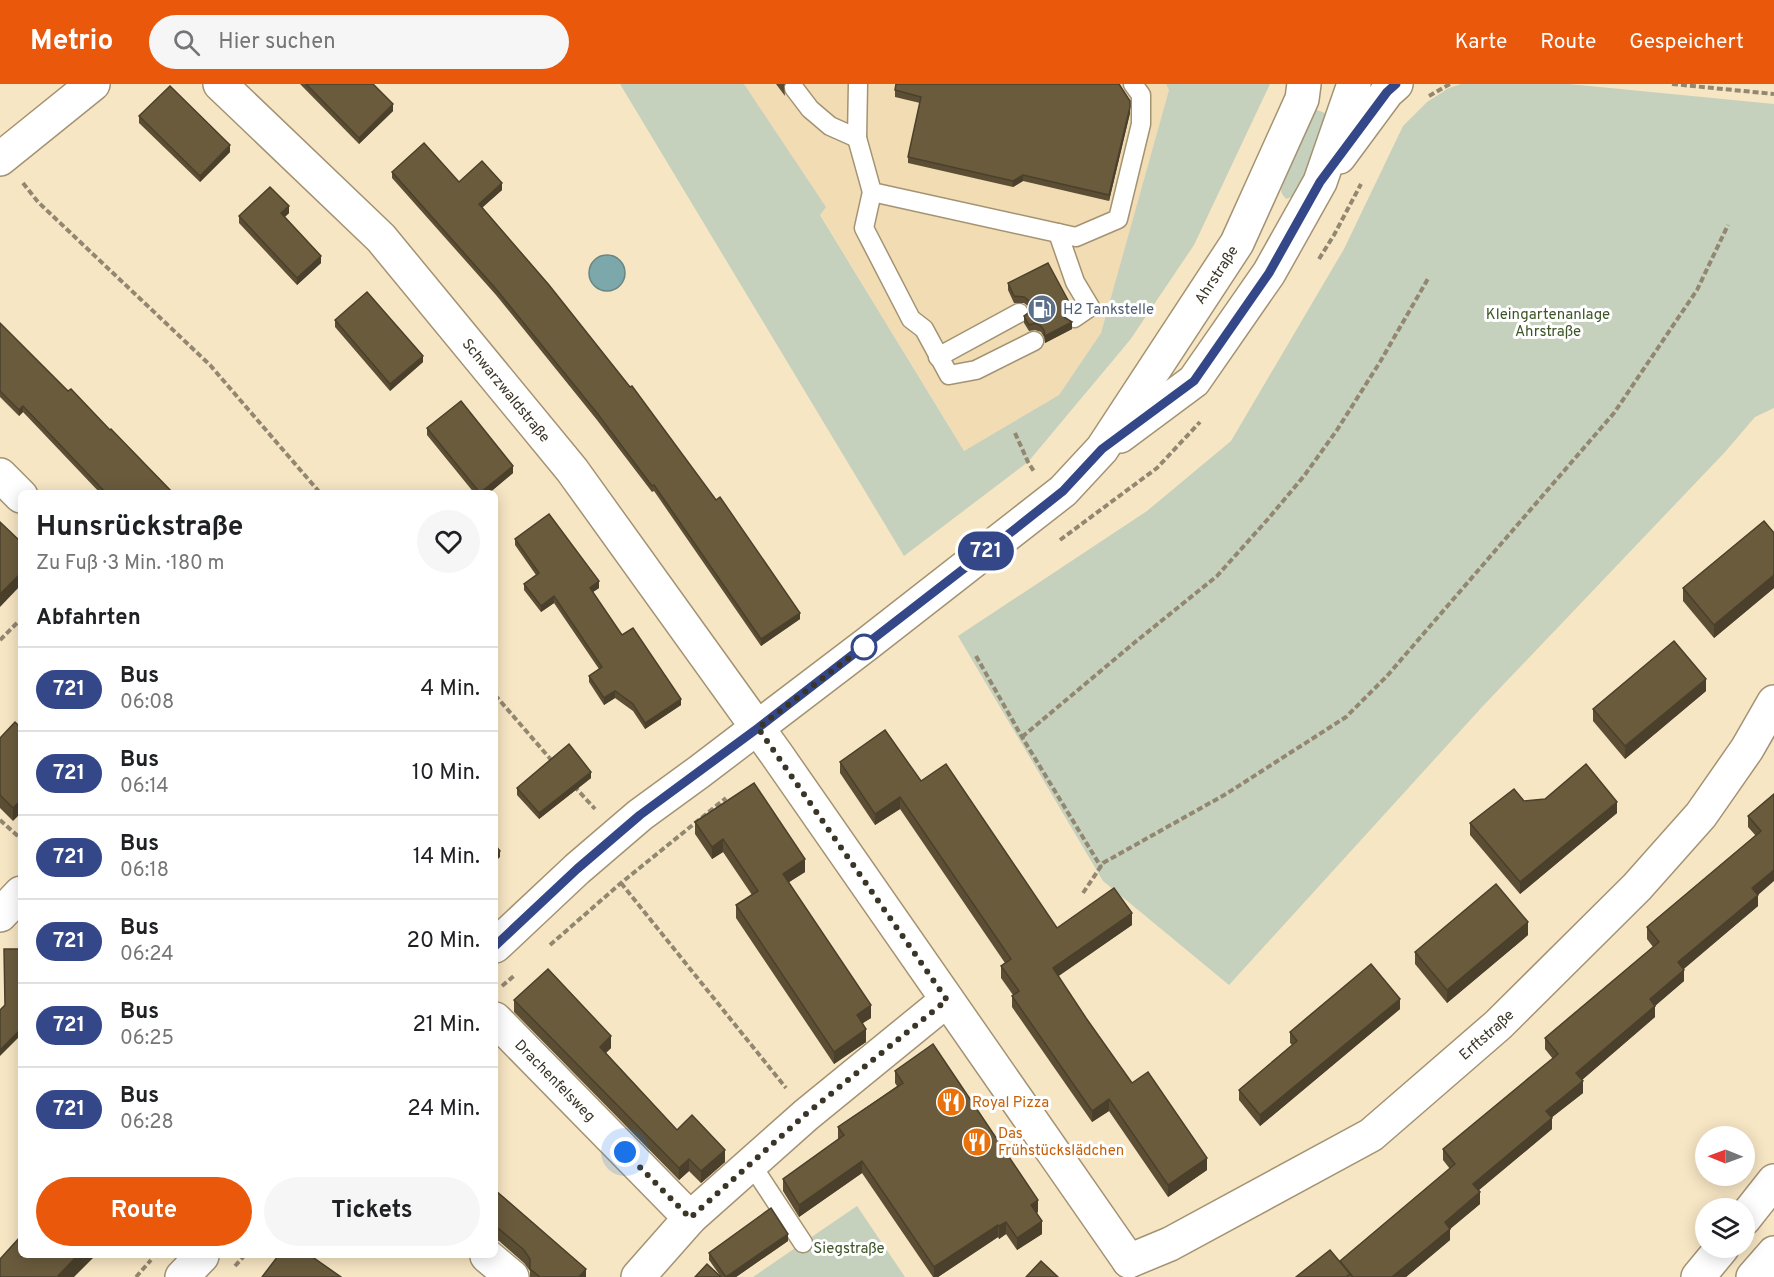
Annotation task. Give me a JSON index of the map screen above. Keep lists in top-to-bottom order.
{
  "streets": {
    "main road": [
      "Ahrstraße",
      "Schwarzwaldstraße",
      "Erftstraße",
      "Drachenfelsweg"
    ]
  },
  "crossings": [
    ["Ahrstraße", "Schwarzwaldstraße"],
    ["Schwarzwaldstraße", "Erftstraße"]
  ],
  "parks": ["Kleingartenanlage Ahrstraße", "Siegstraße"],
  "places": {
    "fuel station": ["H2 Tankstelle"],
    "restaurant": ["Royal Pizza", "Das Frühstückslädchen"]
  },
  "lines": ["bus line 721"],
  "north": "left",
  "page": {
    "header": "Metrio",
    "search": "Hier suchen",
    "nav": ["Karte", "Route", "Gespeichert"],
    "on_map": "721",
    "heading": [
      ["Hunsrückstraße", "Zu Fuß · 3 Min. · 180 m"],
      "Abfahrten"
    ],
    "list": [
      {
        "mark": "721",
        "name": "Bus",
        "note": "06:08",
        "value": "4 Min."
      },
      {
        "mark": "721",
        "name": "Bus",
        "note": "06:14",
        "value": "10 Min."
      },
      {
        "mark": "721",
        "name": "Bus",
        "note": "06:18",
        "value": "14 Min."
      },
      {
        "mark": "721",
        "name": "Bus",
        "note": "06:24",
        "value": "20 Min."
      },
      {
        "mark": "721",
        "name": "Bus",
        "note": "06:25",
        "value": "21 Min."
      },
      {
        "mark": "721",
        "name": "Bus",
        "note": "06:28",
        "value": "24 Min."
      }
    ],
    "buttons": ["Route", "Tickets"]
  }
}
